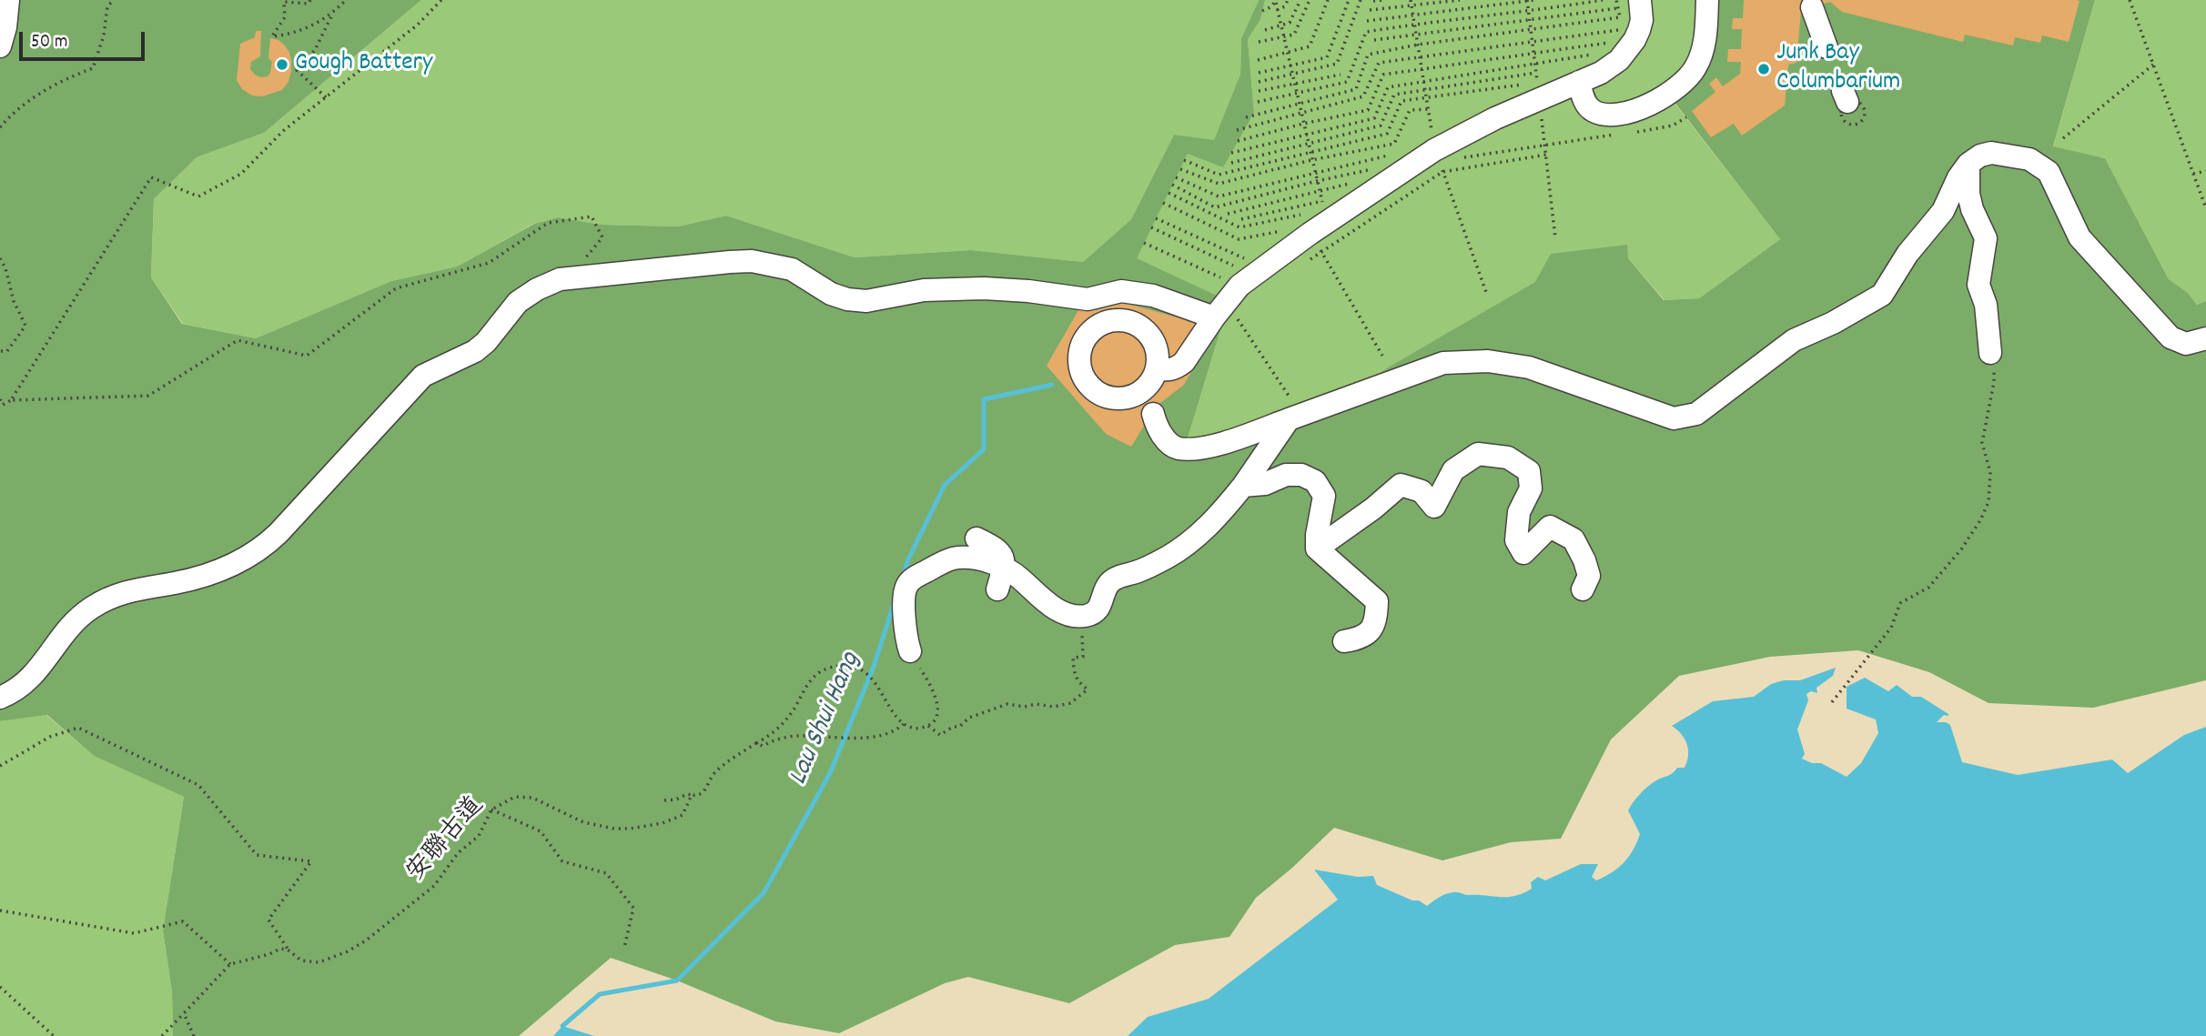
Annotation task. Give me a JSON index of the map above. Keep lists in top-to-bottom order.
{
  "streets": {
    "path": ["安聯古道"]
  },
  "water": ["Lau Shui Hang"],
  "places": ["Gough Battery", "Junk Bay Columbarium"],
  "scale_bar": "50 m"
}
